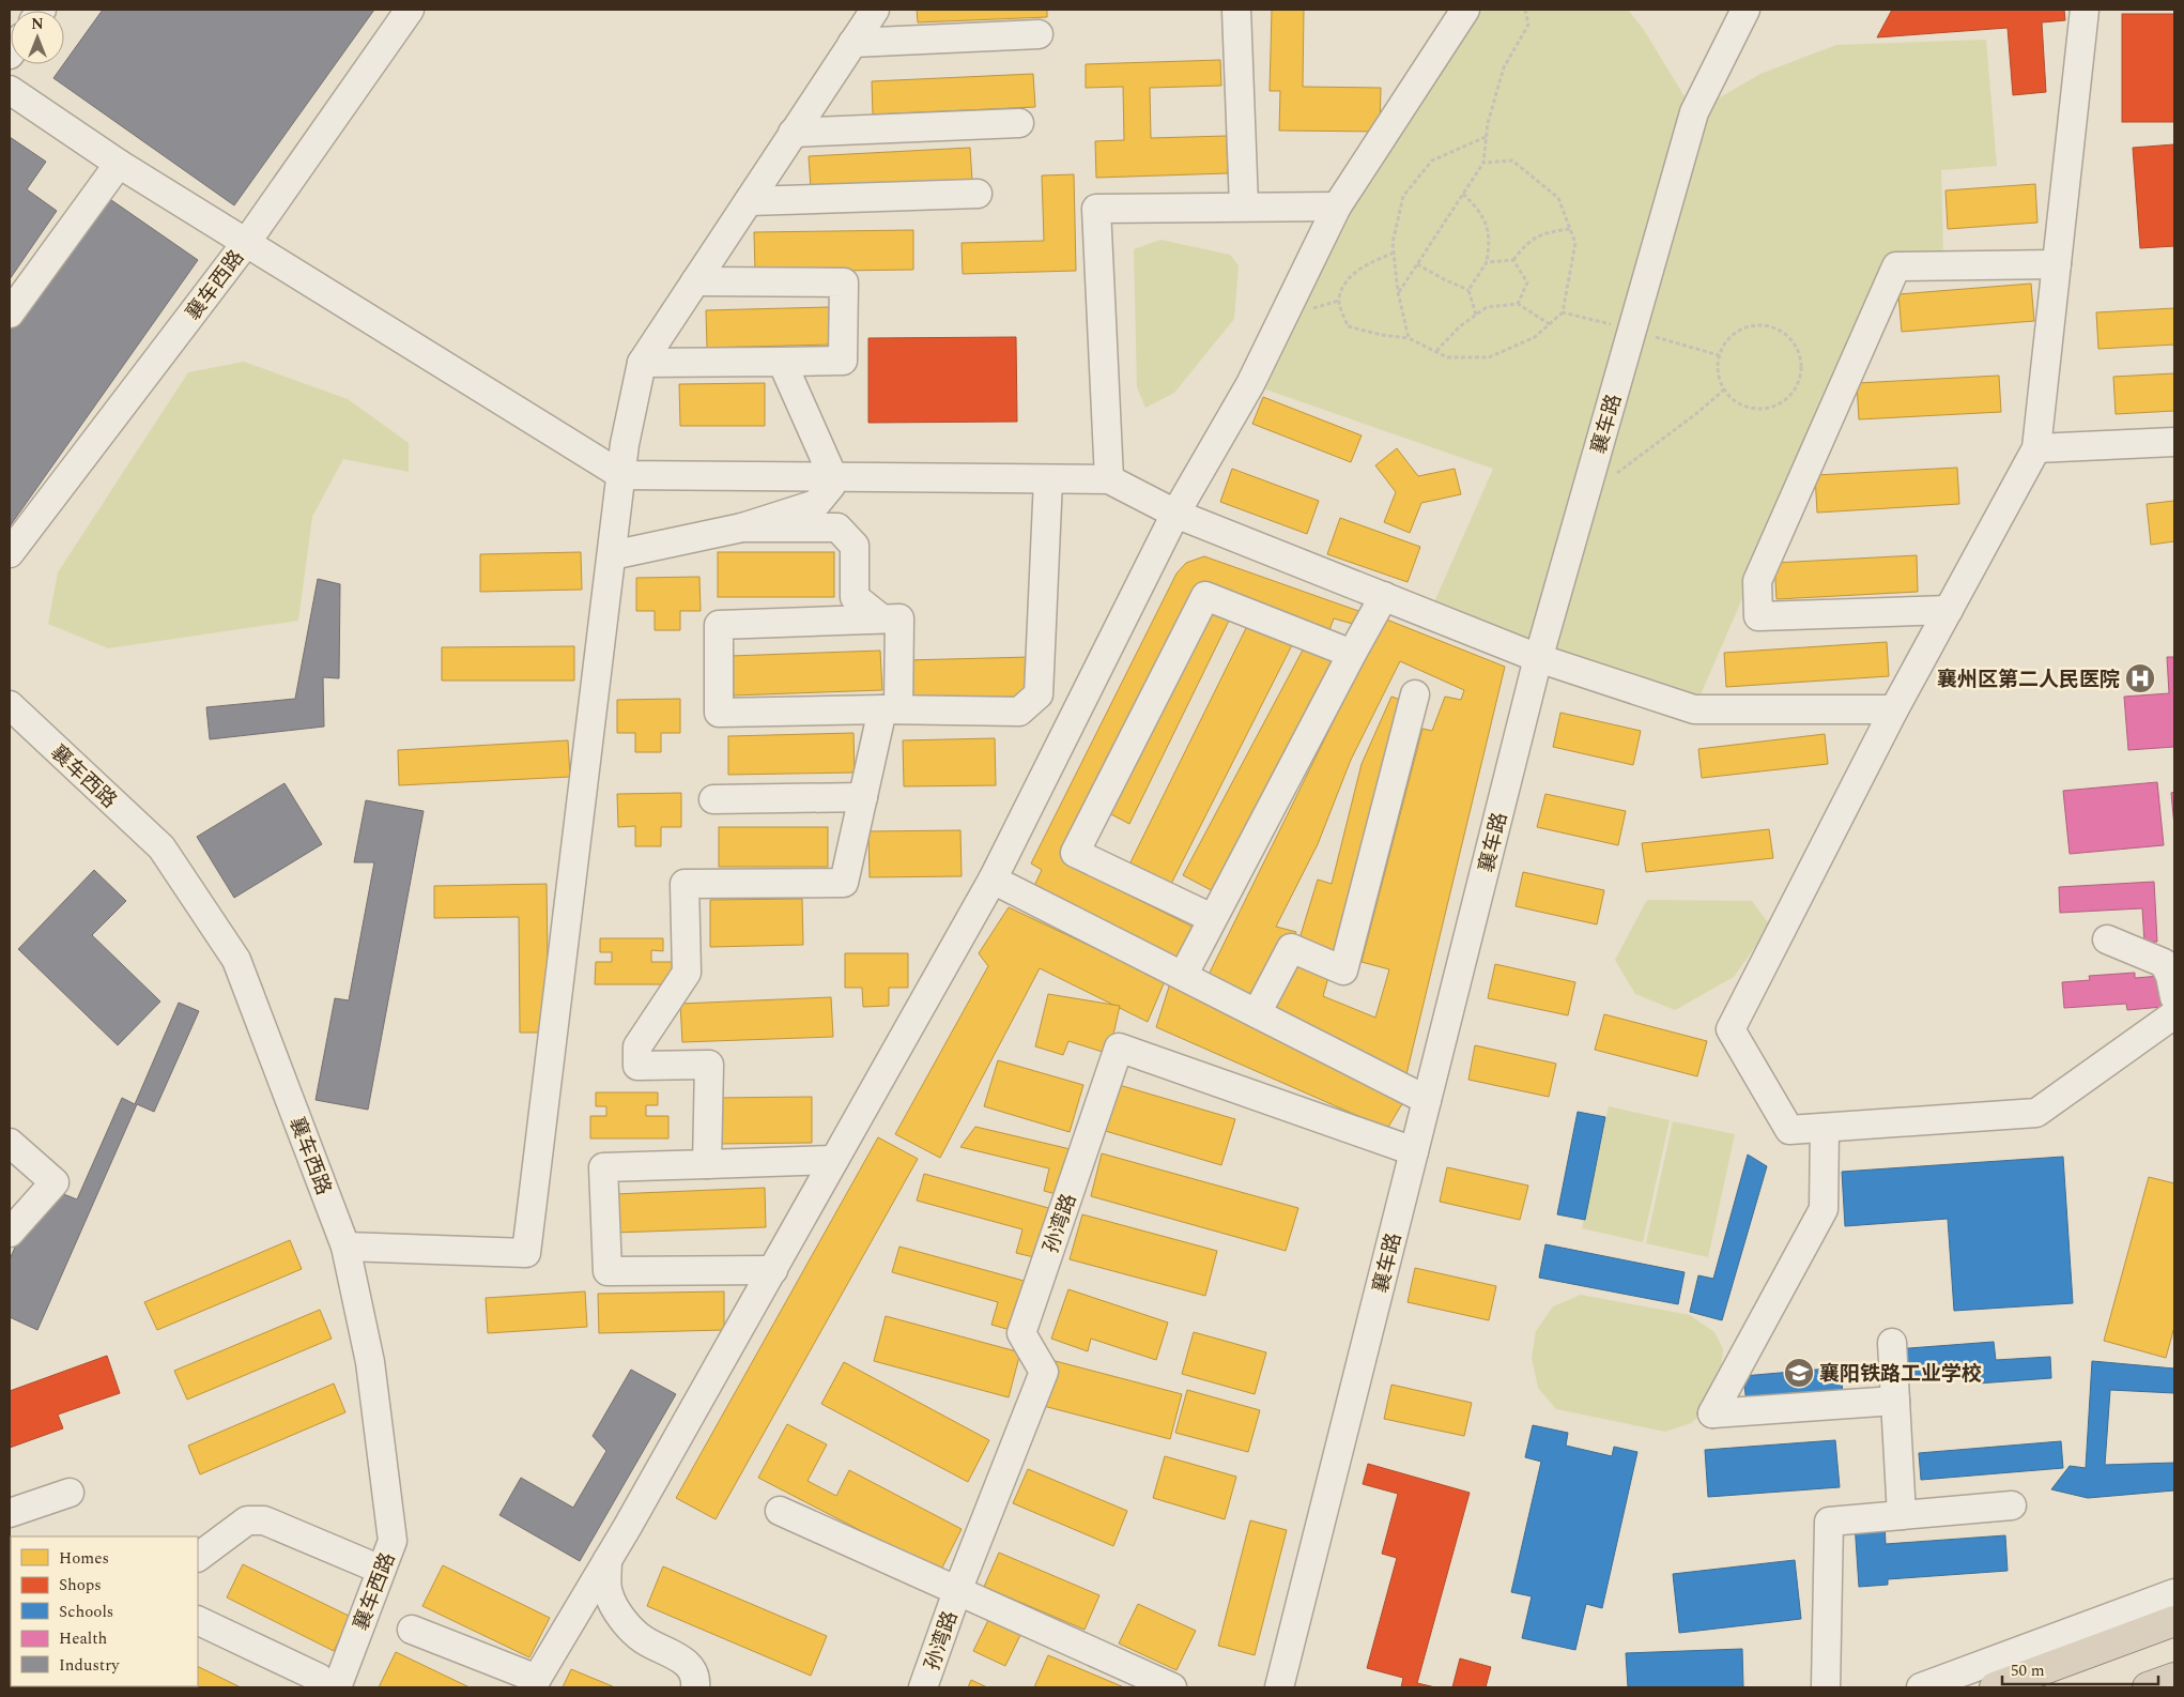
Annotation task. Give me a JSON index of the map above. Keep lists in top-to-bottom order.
{
  "streets": {
    "street": ["襄车西路", "襄车路", "孙湾路"]
  },
  "crossings": [
    ["襄车路", "孙湾路"]
  ],
  "places": {
    "hospital": ["襄州区第二人民医院"],
    "school or university": ["襄阳铁路工业学校"]
  },
  "legend": [
    "Homes",
    "Shops",
    "Schools",
    "Health",
    "Industry"
  ],
  "scale_bar": "50 m",
  "north": "top"
}
